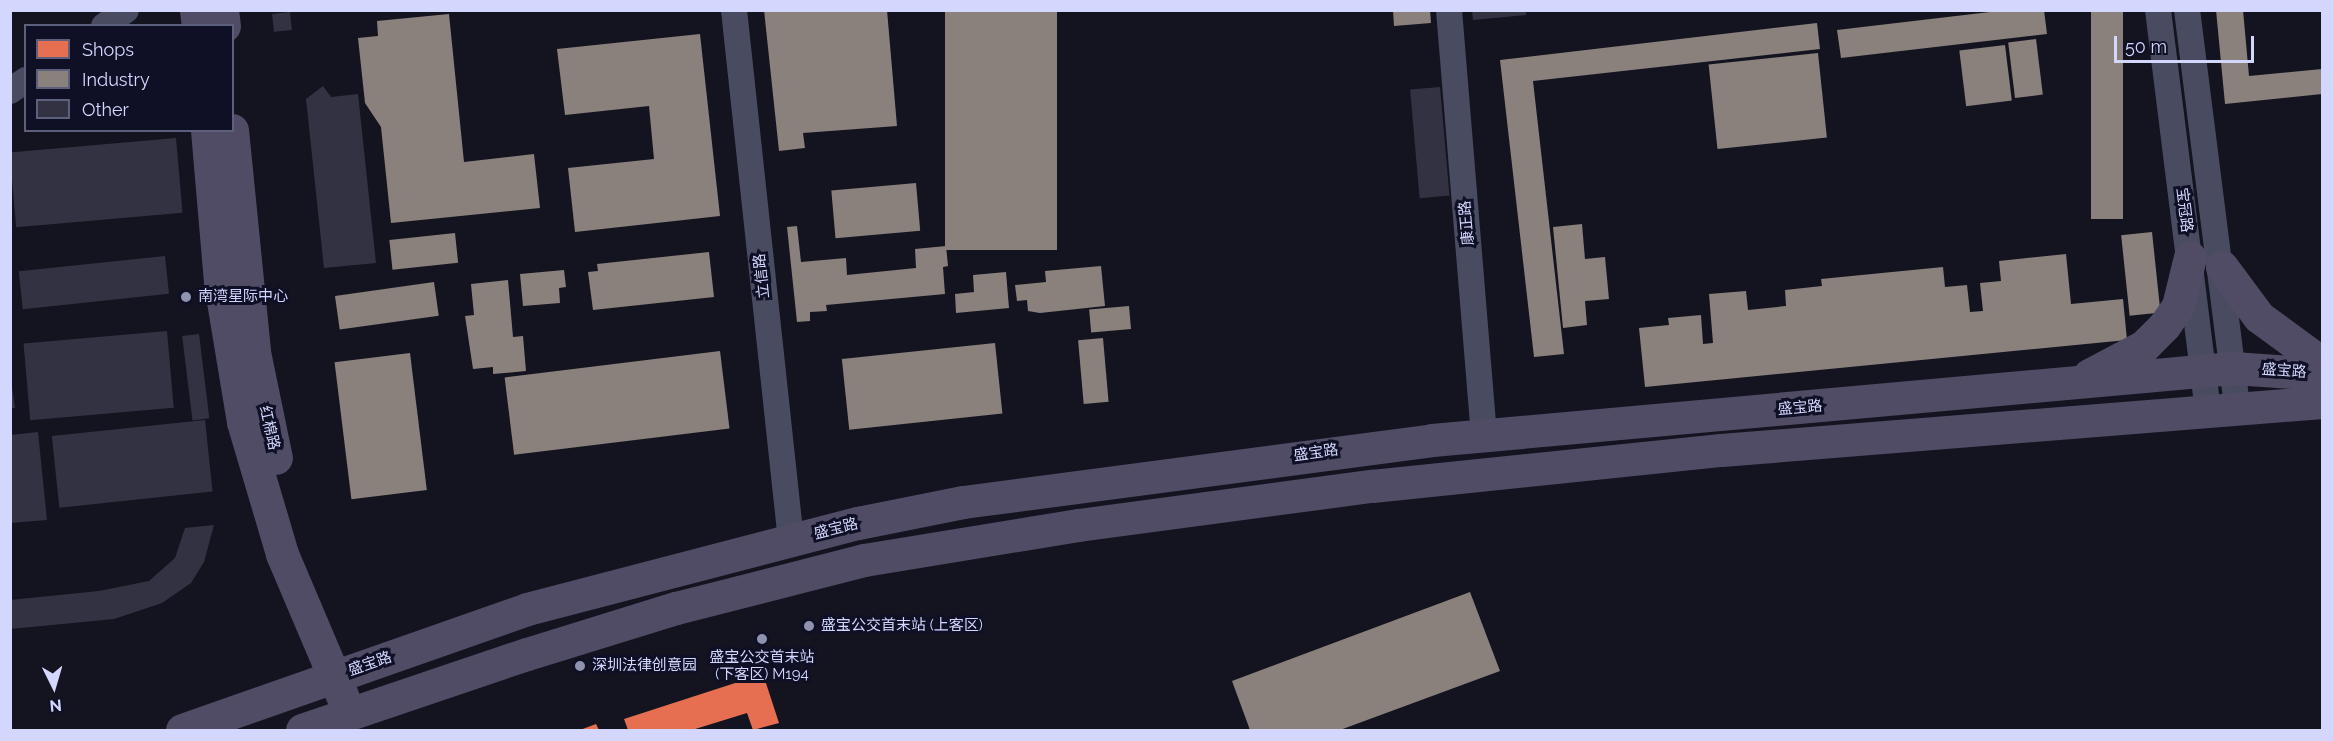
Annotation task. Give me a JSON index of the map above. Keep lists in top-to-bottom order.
{
  "streets": {
    "main road": ["盛宝路", "红棉路"],
    "street": ["宝冠路", "康正路", "立信路"]
  },
  "crossings": [
    ["宝冠路", "盛宝路"],
    ["康正路", "盛宝路"],
    ["立信路", "盛宝路"],
    ["盛宝路", "红棉路"]
  ],
  "places": [
    "南湾星际中心",
    "盛宝公交首末站 (上客区)",
    "盛宝公交首末站 (下客区) M194",
    "深圳法律创意园"
  ],
  "legend": ["Shops", "Industry", "Other"],
  "scale_bar": "50 m",
  "north": "bottom"
}
